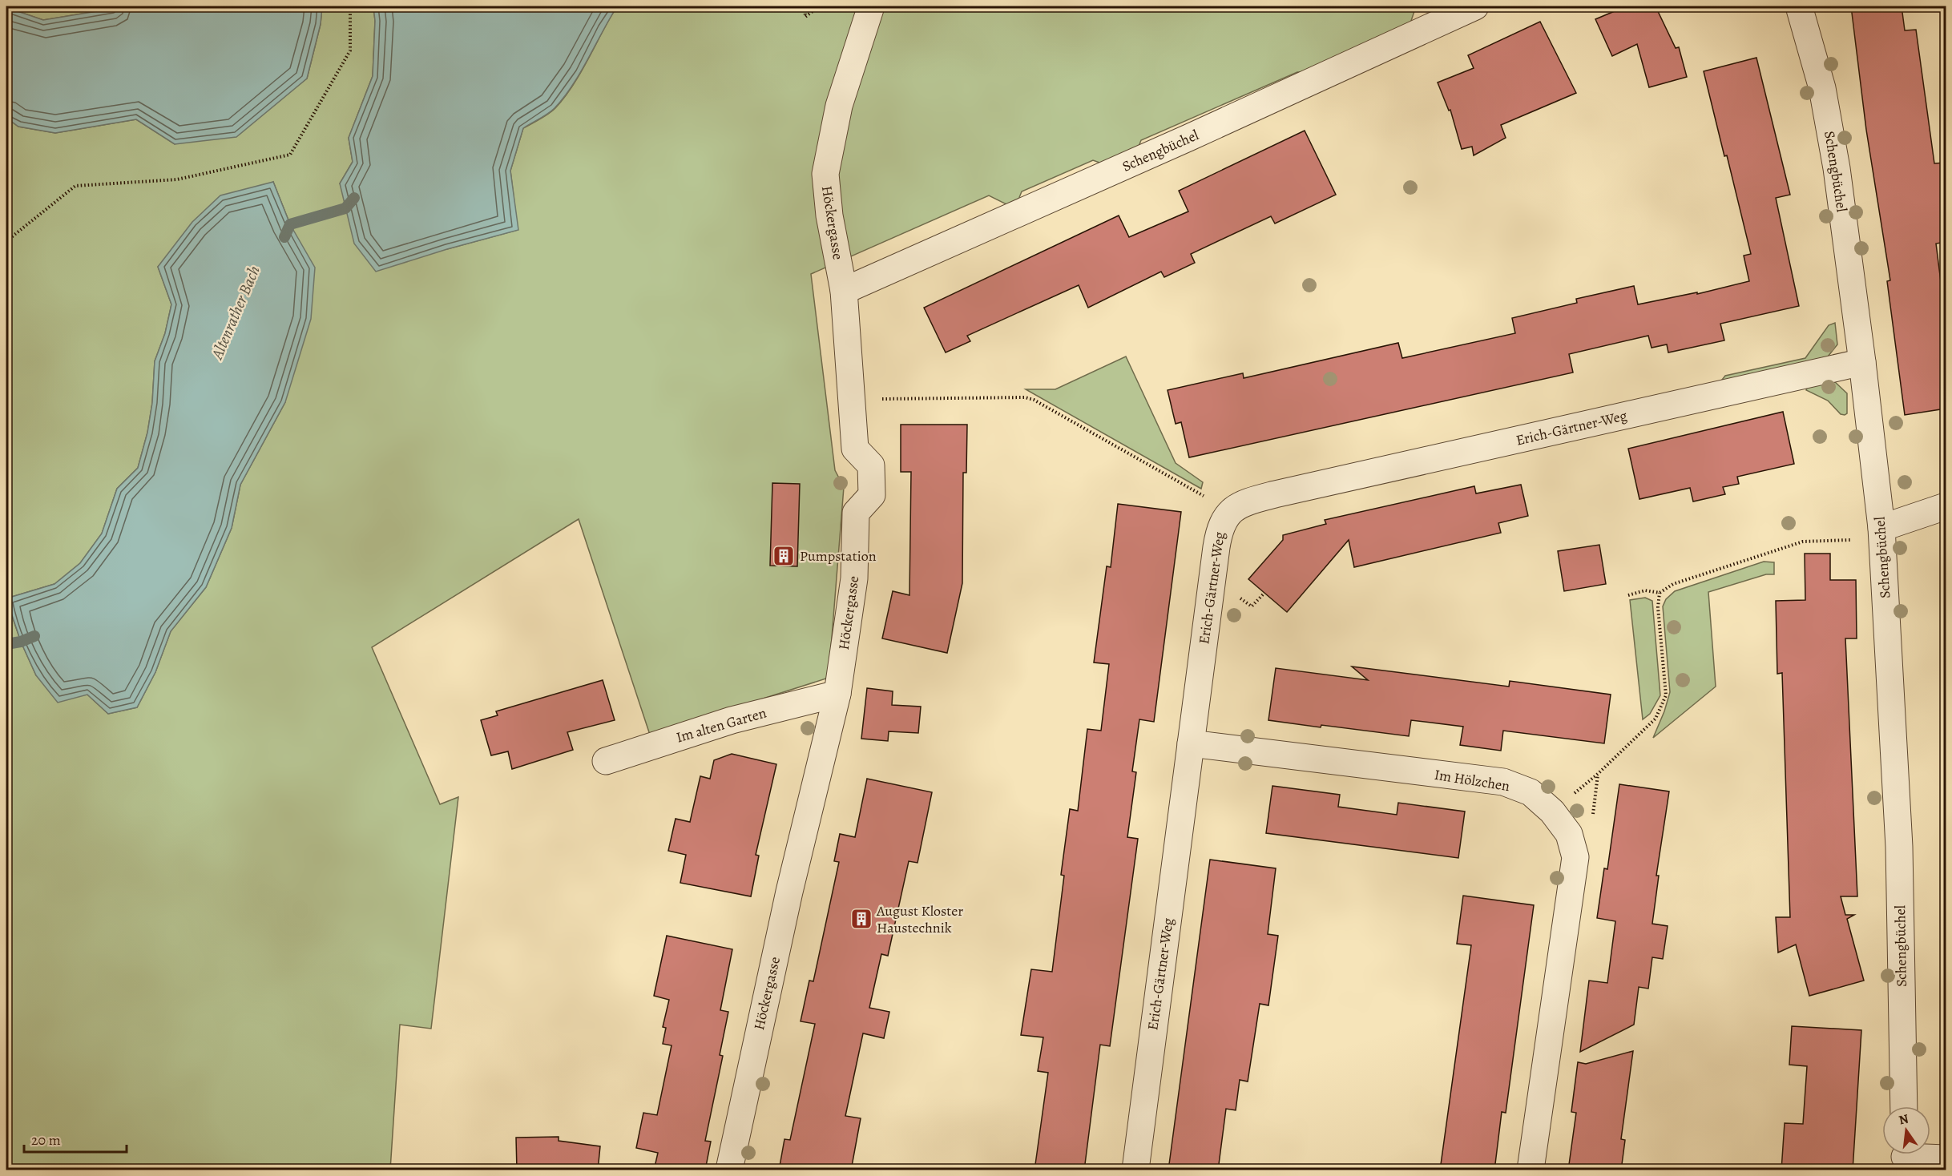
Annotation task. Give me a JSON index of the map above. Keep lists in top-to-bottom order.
{
  "streets": {
    "street": [
      "Schengbüchel",
      "Höckergasse",
      "Erich-Gärtner-Weg",
      "Im alten Garten",
      "Im Hölzchen"
    ]
  },
  "crossings": [
    ["Schengbüchel", "Höckergasse"],
    ["Schengbüchel", "Erich-Gärtner-Weg"],
    ["Höckergasse", "Im alten Garten"],
    ["Erich-Gärtner-Weg", "Im Hölzchen"]
  ],
  "water": ["Altenrather Bach"],
  "places": {
    "building": ["Pumpstation", "August Kloster Haustechnik"]
  },
  "scale_bar": "20 m",
  "north": "top"
}
